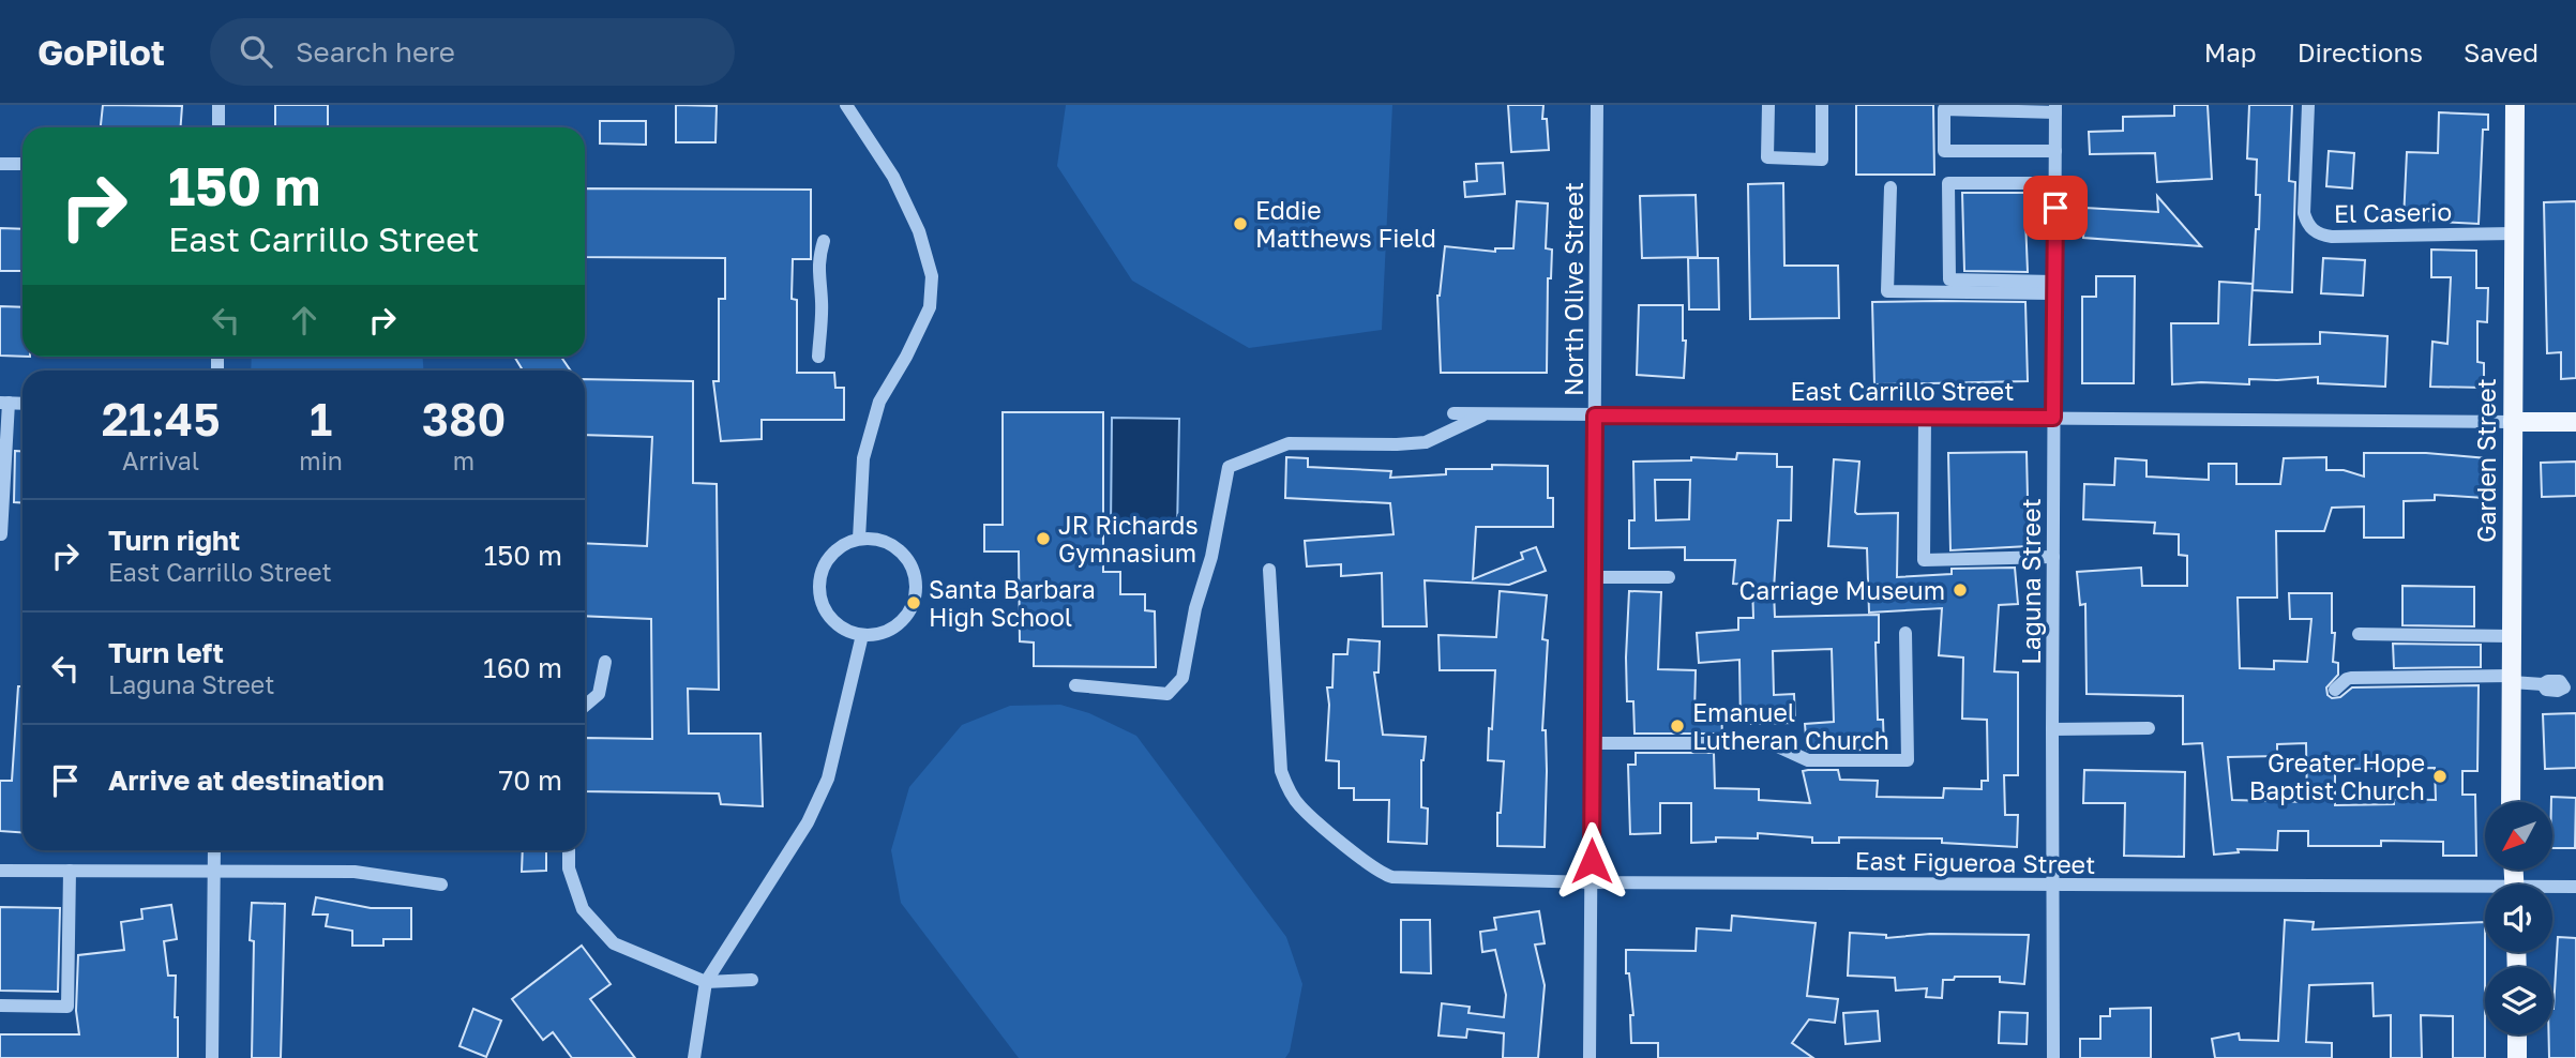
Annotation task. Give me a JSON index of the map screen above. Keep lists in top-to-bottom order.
{
  "streets": {
    "main road": ["East Carrillo Street", "Garden Street"],
    "street": [
      "El Caserio",
      "North Olive Street",
      "Laguna Street",
      "East Figueroa Street"
    ]
  },
  "crossings": [
    ["El Caserio", "Garden Street"],
    ["North Olive Street", "East Carrillo Street"],
    ["North Olive Street", "East Figueroa Street"],
    ["East Carrillo Street", "Garden Street"],
    ["East Carrillo Street", "Laguna Street"],
    ["Laguna Street", "East Figueroa Street"]
  ],
  "places": [
    "Eddie Matthews Field",
    "JR Richards Gymnasium",
    "Carriage Museum",
    "Santa Barbara High School",
    "Emanuel Lutheran Church",
    "Greater Hope Baptist Church"
  ],
  "north": "bottom left",
  "page": {
    "header": "GoPilot",
    "search": "Search here",
    "nav": ["Map", "Directions", "Saved"],
    "turn": ["150 m", "East Carrillo Street"],
    "eta": [
      "21:45",
      "Arrival",
      "1",
      "min",
      "380",
      "m"
    ],
    "list": [
      {
        "name": "Turn right",
        "note": "East Carrillo Street",
        "value": "150 m"
      },
      {
        "name": "Turn left",
        "note": "Laguna Street",
        "value": "160 m"
      },
      {
        "name": "Arrive at destination",
        "value": "70 m"
      }
    ]
  }
}
